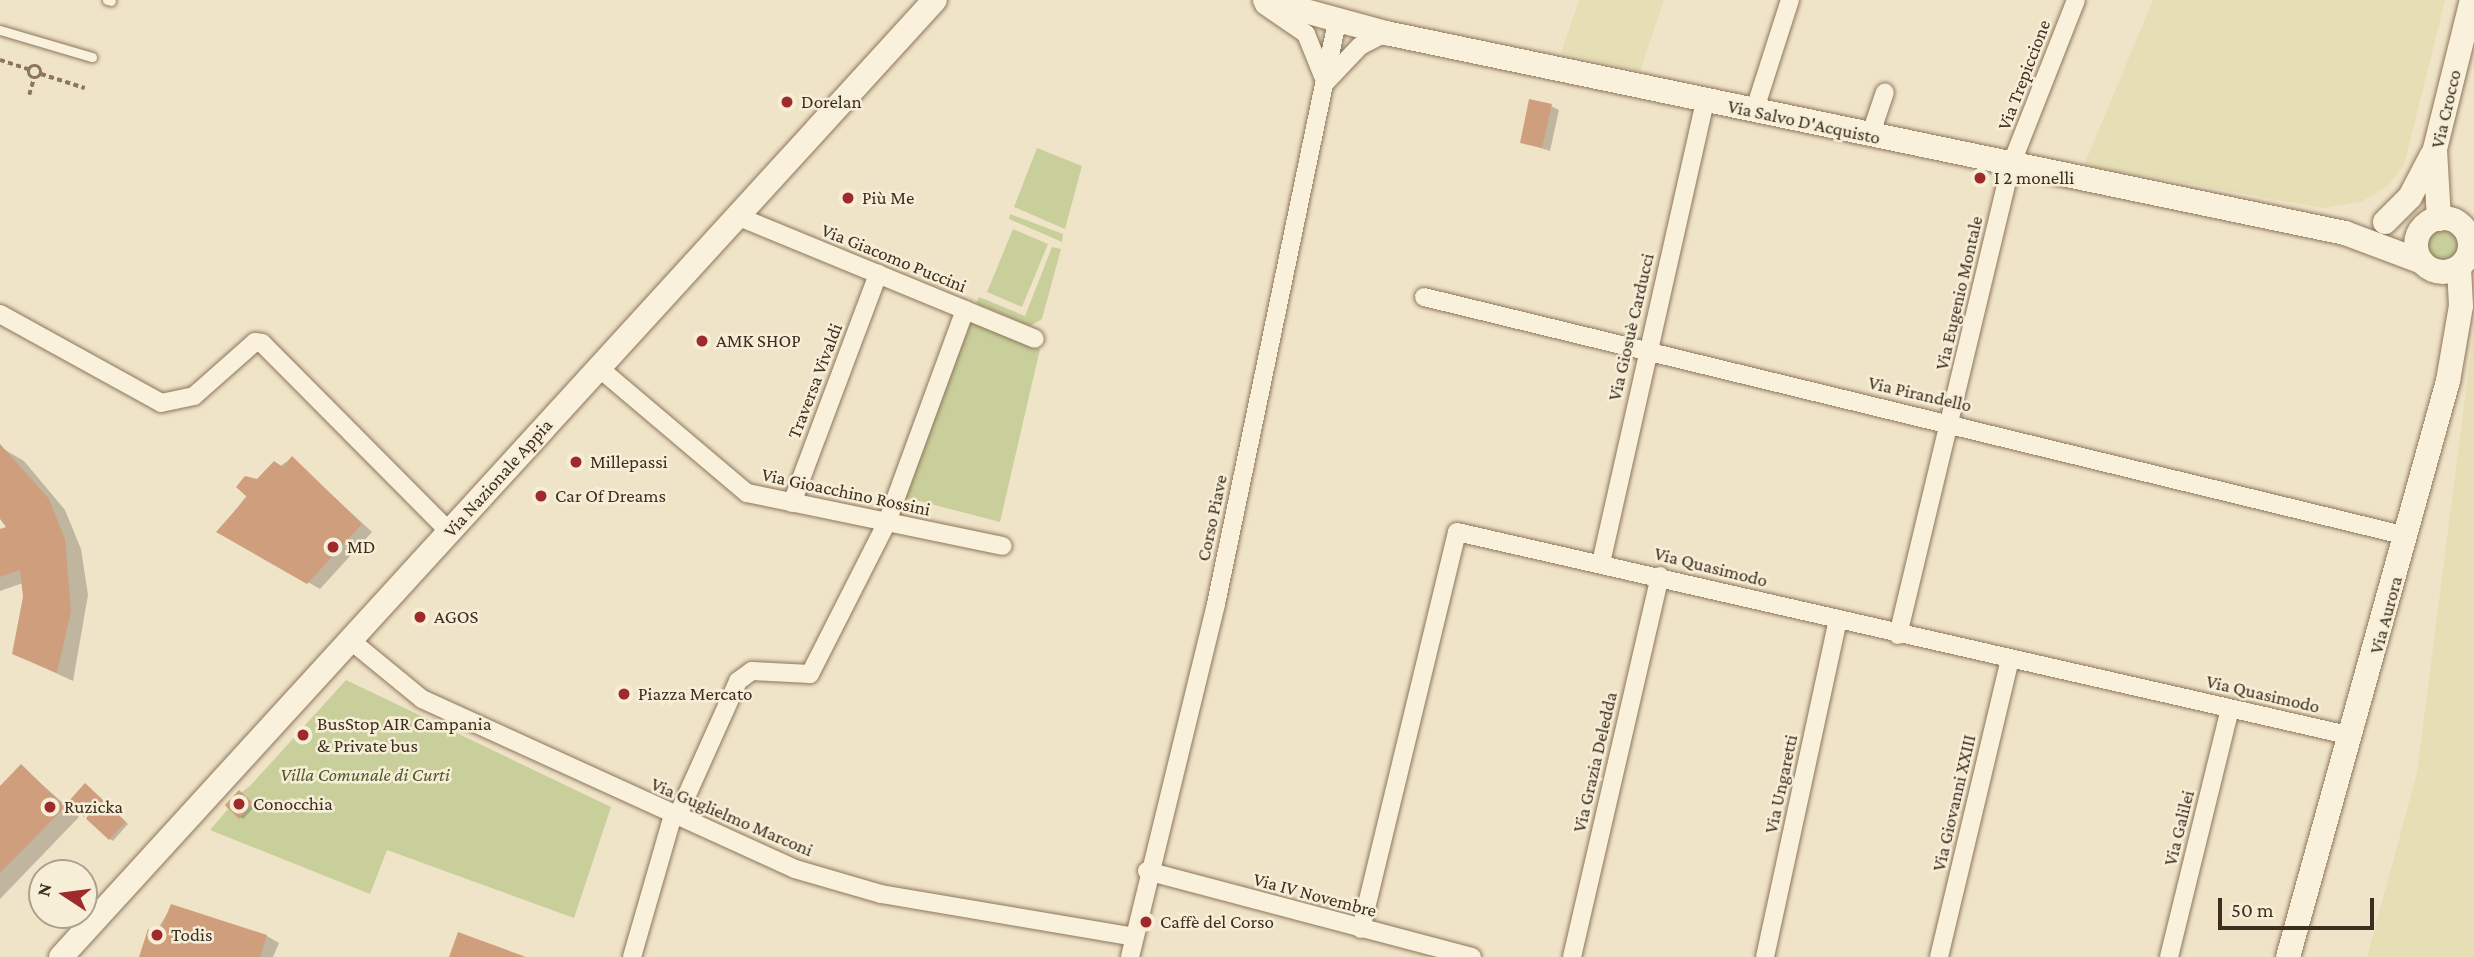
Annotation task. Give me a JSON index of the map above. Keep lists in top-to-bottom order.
{
  "streets": {
    "street": [
      "Via Trepiccione",
      "Via Crocco",
      "Via Salvo D'Acquisto",
      "Via Giacomo Puccini",
      "Via Eugenio Montale",
      "Via Giosuè Carducci",
      "Traversa Vivaldi",
      "Via Pirandello",
      "Via Nazionale Appia",
      "Via Gioacchino Rossini",
      "Corso Piave",
      "Via Quasimodo",
      "Via Aurora",
      "Via Grazia Deledda",
      "Via Ungaretti",
      "Via Giovanni XXIII",
      "Via Guglielmo Marconi",
      "Via Galilei",
      "Via IV Novembre"
    ]
  },
  "crossings": [
    ["Via Trepiccione", "Via Salvo D'Acquisto"],
    ["Via Trepiccione", "Via Eugenio Montale"],
    ["Via Crocco", "Via Salvo D'Acquisto"],
    ["Via Crocco", "Via Aurora"],
    ["Via Salvo D'Acquisto", "Via Eugenio Montale"],
    ["Via Salvo D'Acquisto", "Via Giosuè Carducci"],
    ["Via Salvo D'Acquisto", "Corso Piave"],
    ["Via Salvo D'Acquisto", "Via Aurora"],
    ["Via Giacomo Puccini", "Traversa Vivaldi"],
    ["Via Giacomo Puccini", "Via Nazionale Appia"],
    ["Via Eugenio Montale", "Via Pirandello"],
    ["Via Eugenio Montale", "Via Quasimodo"],
    ["Via Giosuè Carducci", "Via Pirandello"],
    ["Via Giosuè Carducci", "Via Quasimodo"],
    ["Traversa Vivaldi", "Via Gioacchino Rossini"],
    ["Via Pirandello", "Via Aurora"],
    ["Via Nazionale Appia", "Via Gioacchino Rossini"],
    ["Via Nazionale Appia", "Via Guglielmo Marconi"],
    ["Corso Piave", "Via Guglielmo Marconi"],
    ["Corso Piave", "Via IV Novembre"],
    ["Via Quasimodo", "Via Aurora"],
    ["Via Quasimodo", "Via Grazia Deledda"],
    ["Via Quasimodo", "Via Ungaretti"],
    ["Via Quasimodo", "Via Giovanni XXIII"],
    ["Via Quasimodo", "Via Galilei"],
    ["Via Quasimodo", "Via IV Novembre"]
  ],
  "parks": ["Villa Comunale di Curti"],
  "places": [
    "Dorelan",
    "I 2 monelli",
    "Più Me",
    "AMK SHOP",
    "Millepassi",
    "Car Of Dreams",
    "MD",
    "AGOS",
    "Piazza Mercato",
    "BusStop AIR Campania & Private bus",
    "Conocchia",
    "Ruzicka",
    "Caffè del Corso",
    "Todis"
  ],
  "scale_bar": "50 m",
  "north": "left"
}
